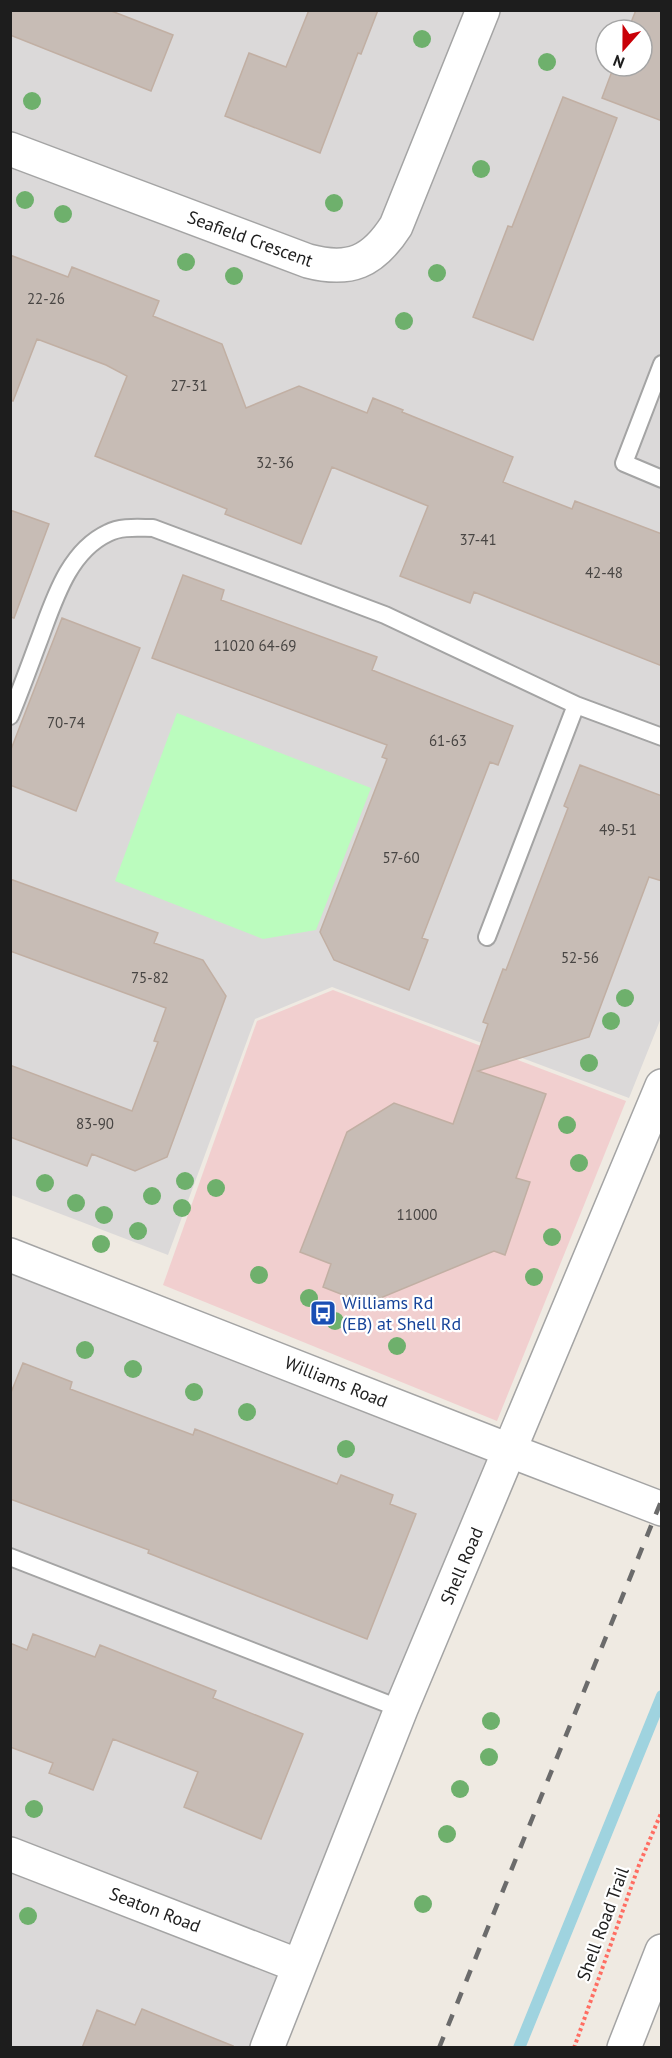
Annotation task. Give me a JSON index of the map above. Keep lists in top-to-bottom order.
{
  "streets": {
    "street": [
      "Seafield Crescent",
      "Williams Road",
      "Shell Road",
      "Seaton Road"
    ],
    "path": ["Shell Road Trail"]
  },
  "crossings": [
    ["Williams Road", "Shell Road"],
    ["Shell Road", "Seaton Road"]
  ],
  "places": {
    "bus stop": ["Williams Rd (EB) at Shell Rd"]
  },
  "house_numbers": [
    "22-26",
    "27-31",
    "32-36",
    "37-41",
    "42-48",
    "11020 64-69",
    "70-74",
    "61-63",
    "49-51",
    "57-60",
    "52-56",
    "75-82",
    "83-90",
    "11000"
  ],
  "north": "bottom"
}
